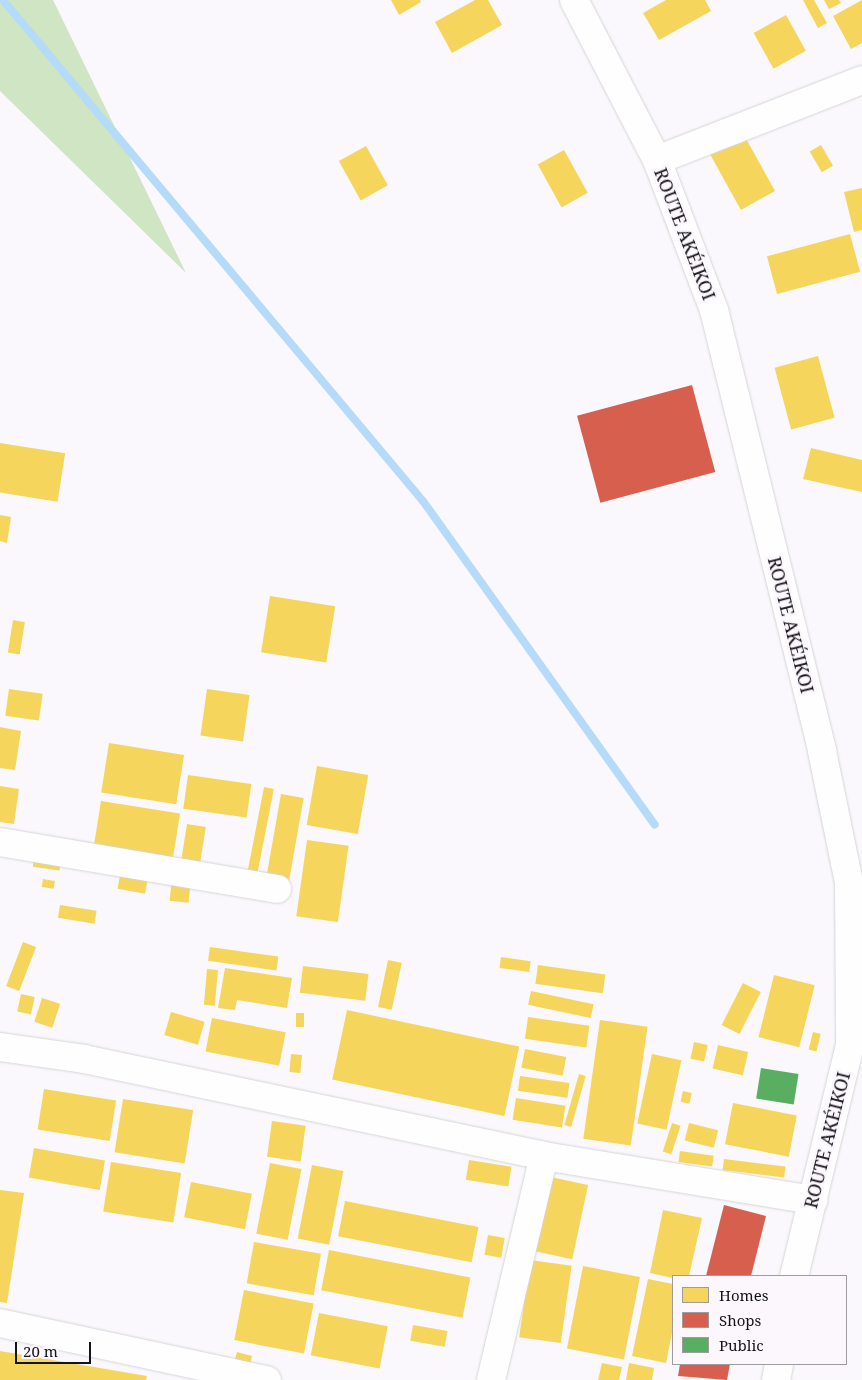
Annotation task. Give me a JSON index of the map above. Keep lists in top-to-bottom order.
{
  "streets": {
    "street": ["ROUTE AKÉIKOI"]
  },
  "legend": ["Homes", "Shops", "Public"],
  "scale_bar": "20 m"
}
